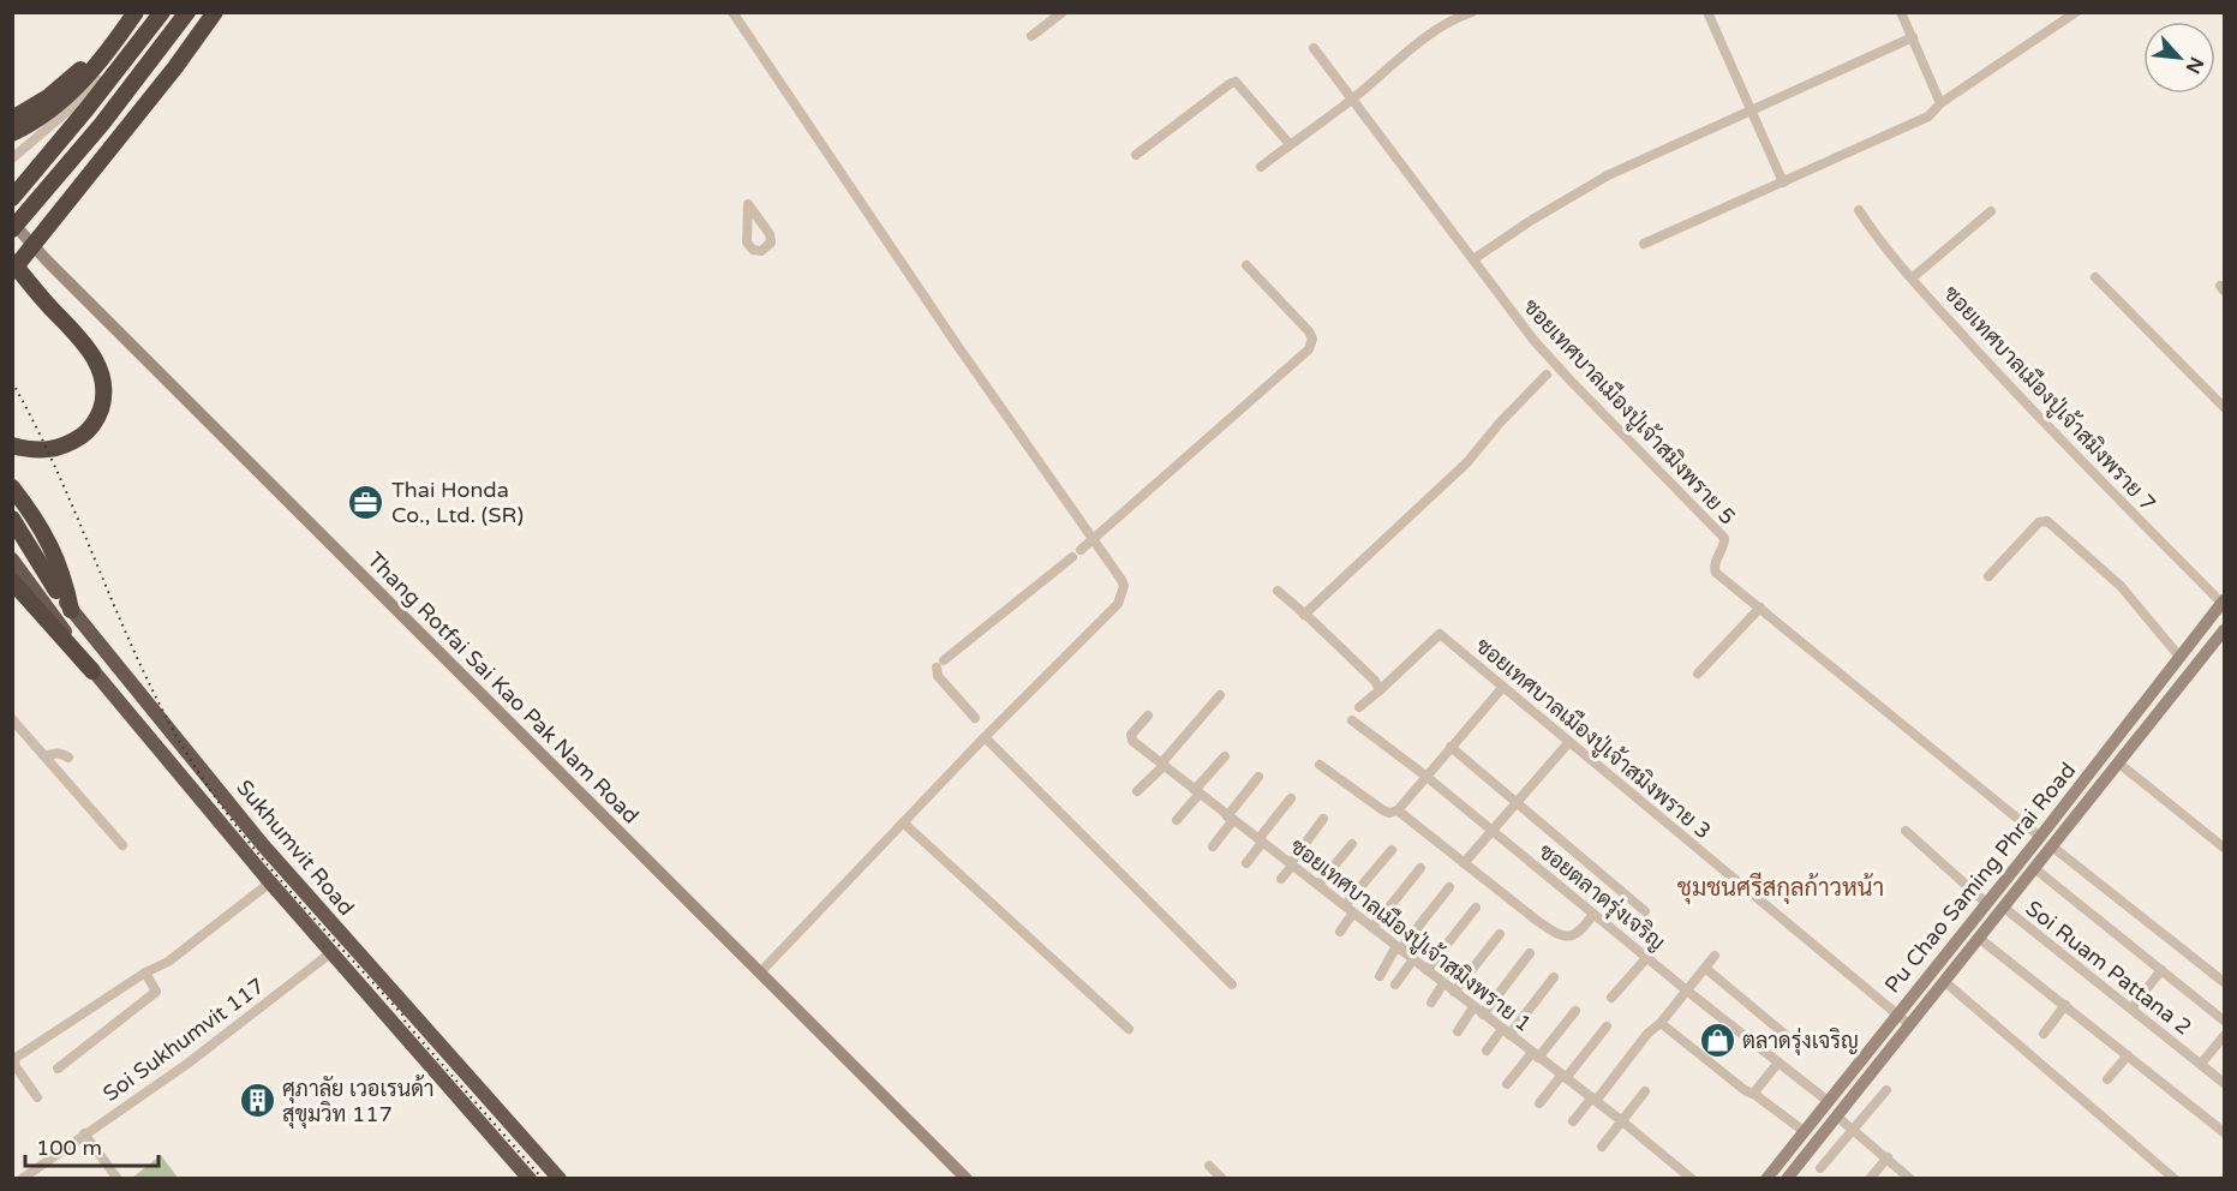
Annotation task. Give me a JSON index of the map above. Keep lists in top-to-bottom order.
{
  "streets": {
    "highway": ["Sukhumvit Road"],
    "main road": ["Thang Rotfai Sai Kao Pak Nam Road", "Pu Chao Saming Phrai Road"],
    "street": [
      "ซอยเทศบาลเมืองปู่เจ้าสมิงพราย 7",
      "ซอยเทศบาลเมืองปู่เจ้าสมิงพราย 5",
      "ซอยเทศบาลเมืองปู่เจ้าสมิงพราย 3",
      "ซอยตลาดรุ่งเจริญ",
      "ซอยเทศบาลเมืองปู่เจ้าสมิงพราย 1",
      "Soi Ruam Pattana 2",
      "Soi Sukhumvit 117"
    ]
  },
  "crossings": [
    ["ซอยเทศบาลเมืองปู่เจ้าสมิงพราย 7", "Pu Chao Saming Phrai Road"],
    ["ซอยเทศบาลเมืองปู่เจ้าสมิงพราย 5", "Pu Chao Saming Phrai Road"],
    ["ซอยเทศบาลเมืองปู่เจ้าสมิงพราย 3", "Pu Chao Saming Phrai Road"],
    ["Sukhumvit Road", "Soi Sukhumvit 117"],
    ["Pu Chao Saming Phrai Road", "ซอยตลาดรุ่งเจริญ"],
    ["Pu Chao Saming Phrai Road", "Soi Ruam Pattana 2"]
  ],
  "districts": ["ชุมชนศรีสกุลก้าวหน้า"],
  "places": {
    "office": ["Thai Honda Co., Ltd. (SR)"],
    "shop": ["ตลาดรุ่งเจริญ"],
    "building": ["ศุภาลัย เวอเรนด้า สุขุมวิท 117"]
  },
  "scale_bar": "100 m",
  "north": "bottom right"
}
